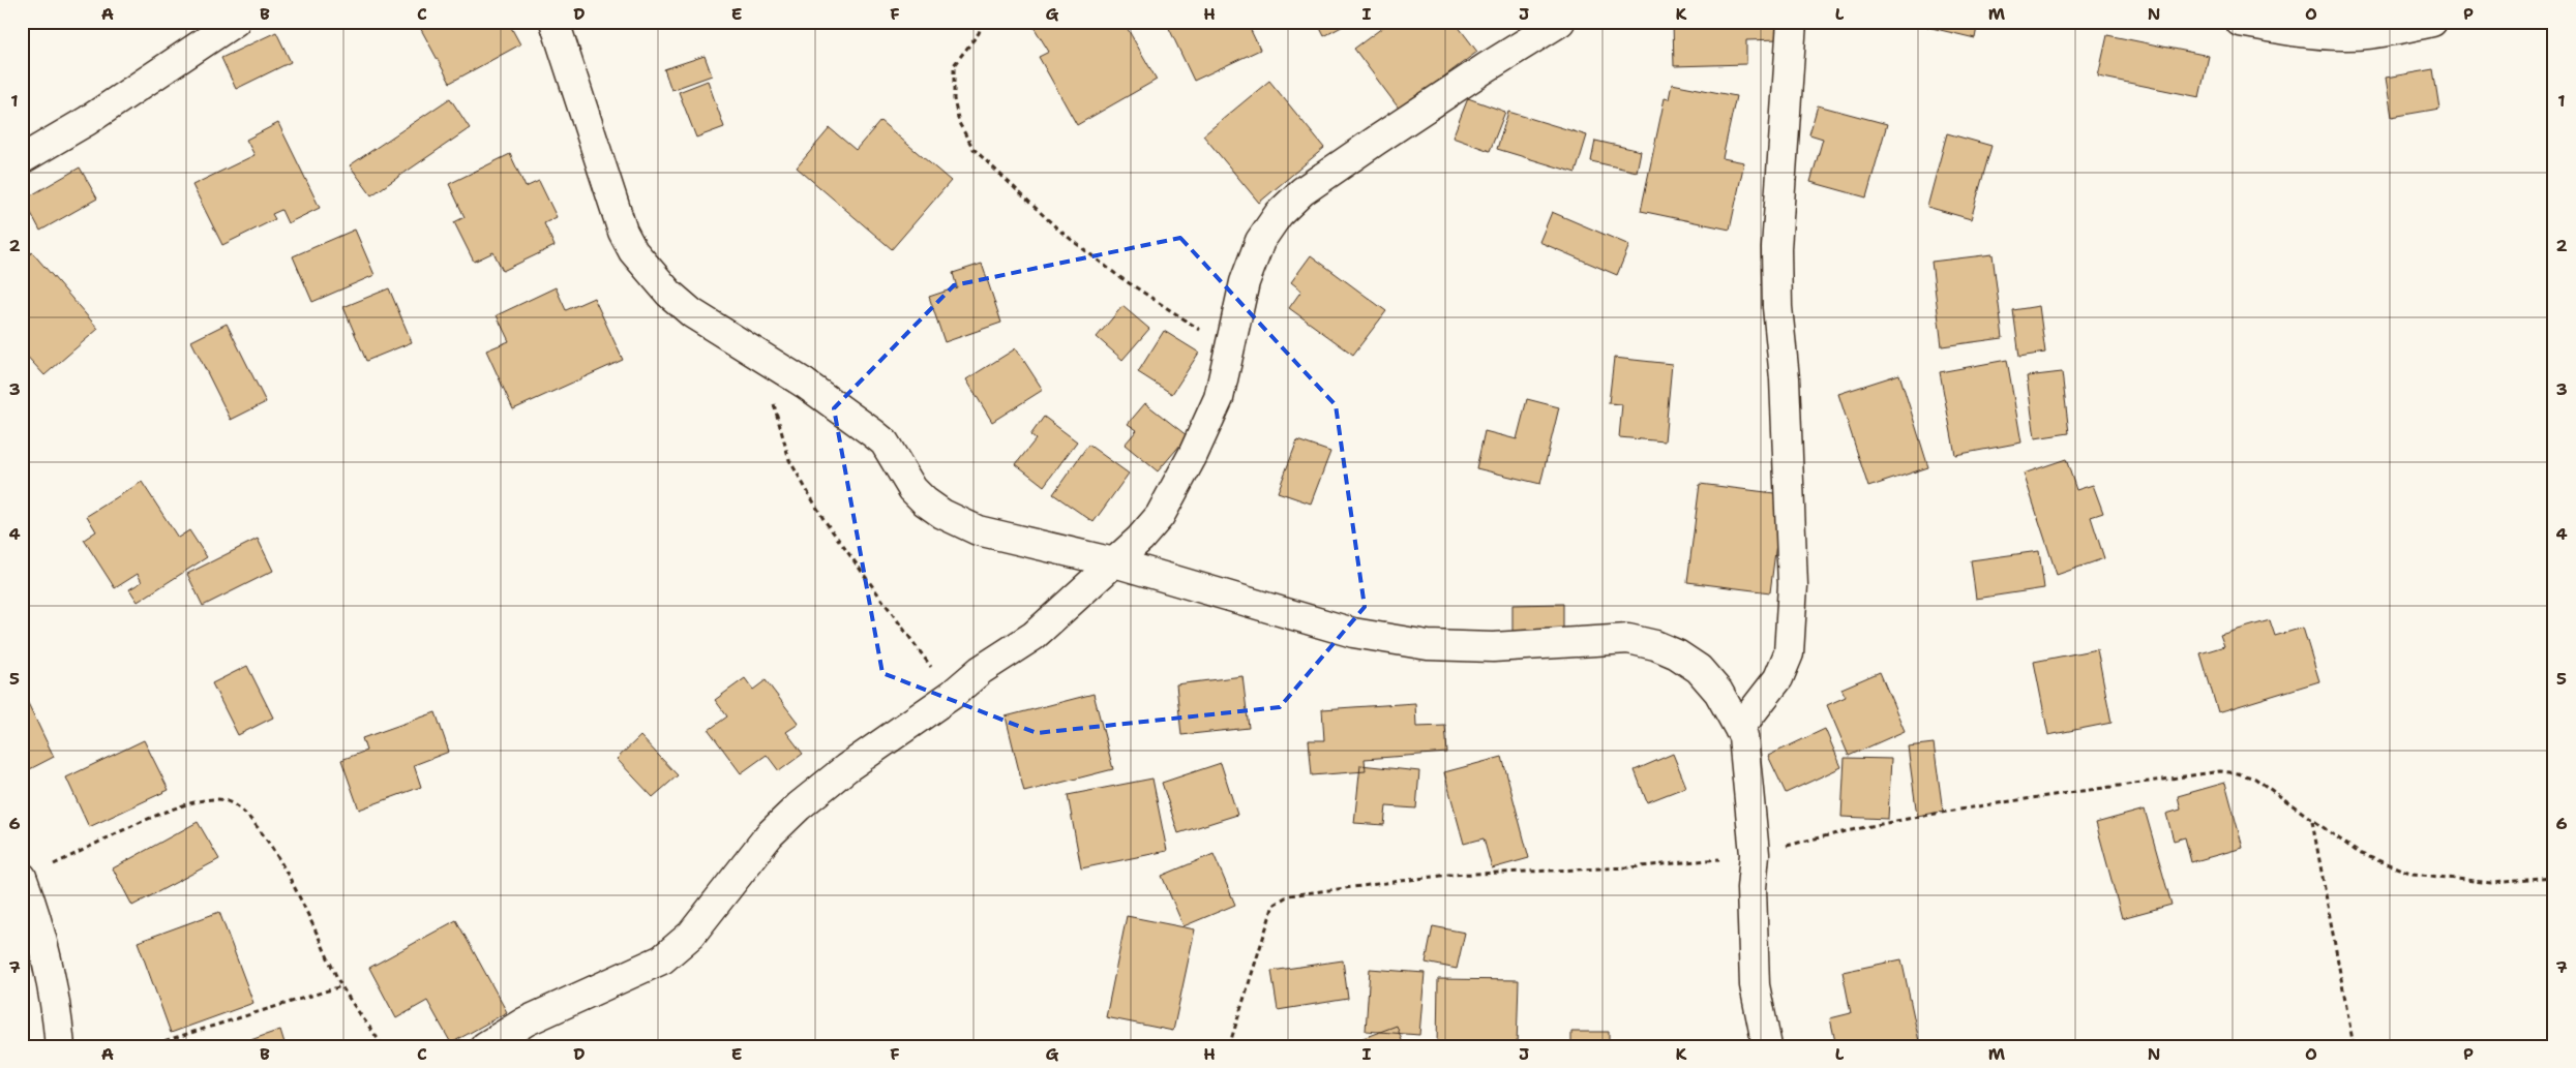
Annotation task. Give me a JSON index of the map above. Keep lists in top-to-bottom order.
{
  "grid": {
    "columns": [
      "A",
      "B",
      "C",
      "D",
      "E",
      "F",
      "G",
      "H",
      "I",
      "J",
      "K",
      "L",
      "M",
      "N",
      "O",
      "P"
    ],
    "rows": [
      "1",
      "2",
      "3",
      "4",
      "5",
      "6",
      "7"
    ]
  }
}
